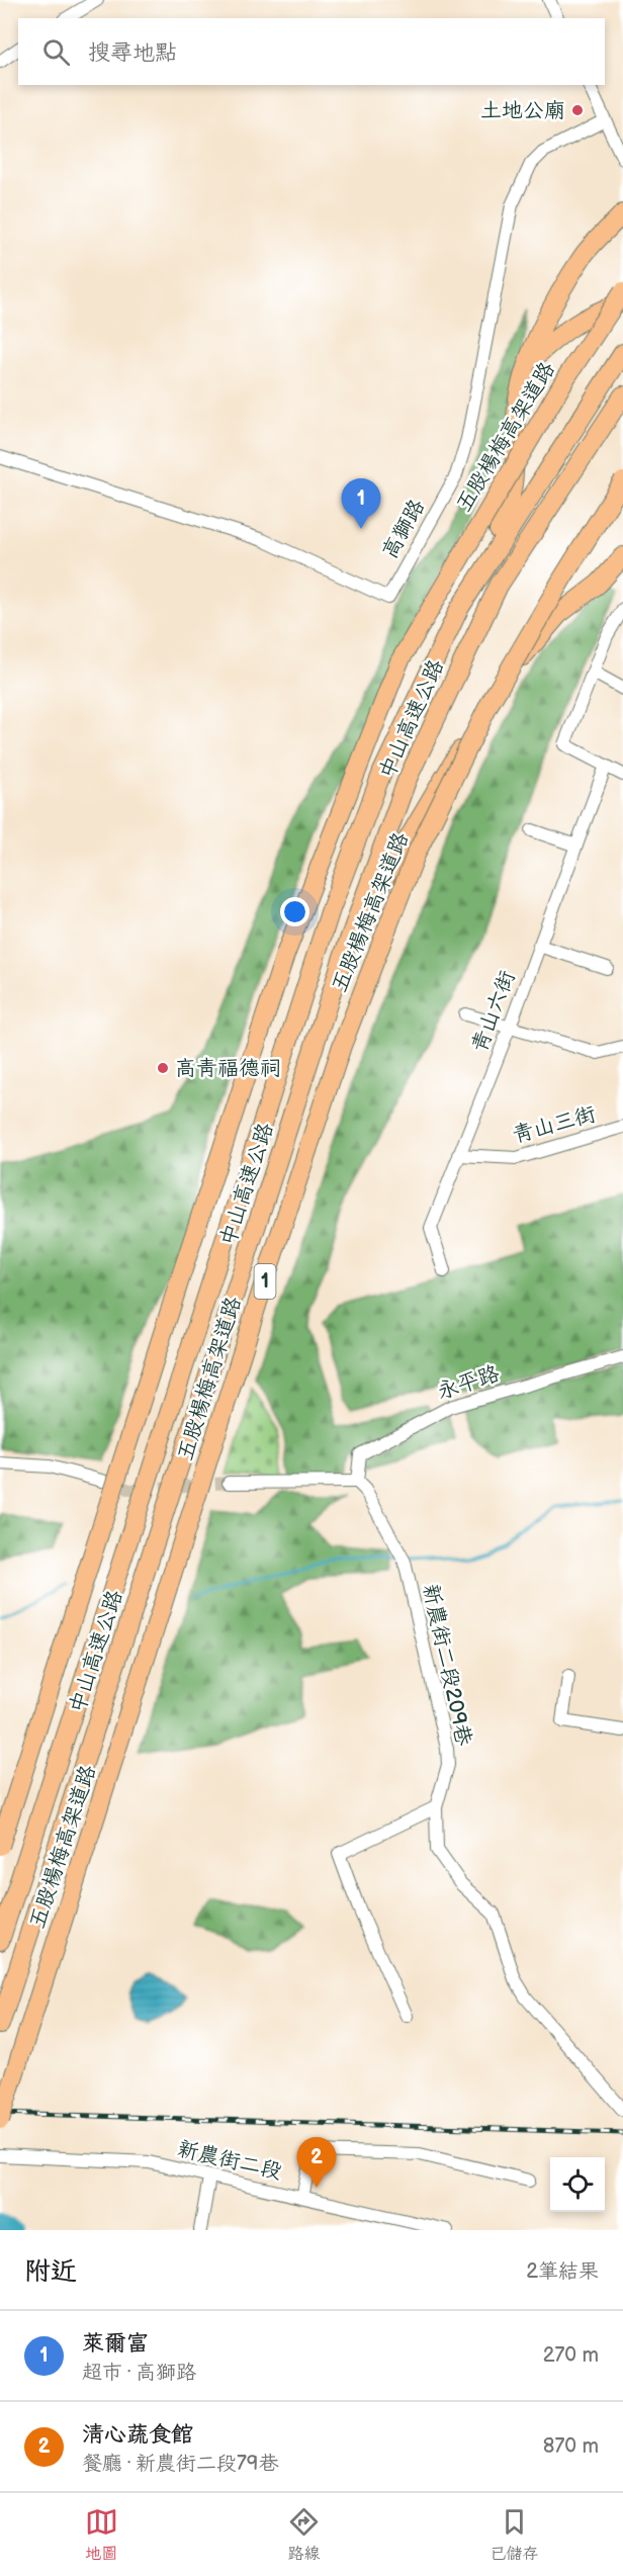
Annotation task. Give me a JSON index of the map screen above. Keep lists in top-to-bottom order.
{
  "streets": {
    "highway": ["五股楊梅高架道路", "中山高速公路", "1"],
    "street": [
      "高獅路",
      "青山六街",
      "青山三街",
      "永平路",
      "新農街二段209巷",
      "新農街二段"
    ]
  },
  "crossings": [
    ["青山六街", "青山三街"],
    ["永平路", "新農街二段209巷"]
  ],
  "places": ["土地公廟", "高青福德祠"],
  "page": {
    "search": "搜尋地點",
    "pins": ["1", "2"],
    "heading": ["附近", "2筆結果"],
    "list": [
      {
        "mark": "1",
        "name": "萊爾富",
        "note": "超市 · 高獅路",
        "value": "270 m"
      },
      {
        "mark": "2",
        "name": "清心蔬食館",
        "note": "餐廳 · 新農街二段79巷",
        "value": "870 m"
      }
    ],
    "nav": ["地圖", "路線", "已儲存"]
  }
}
